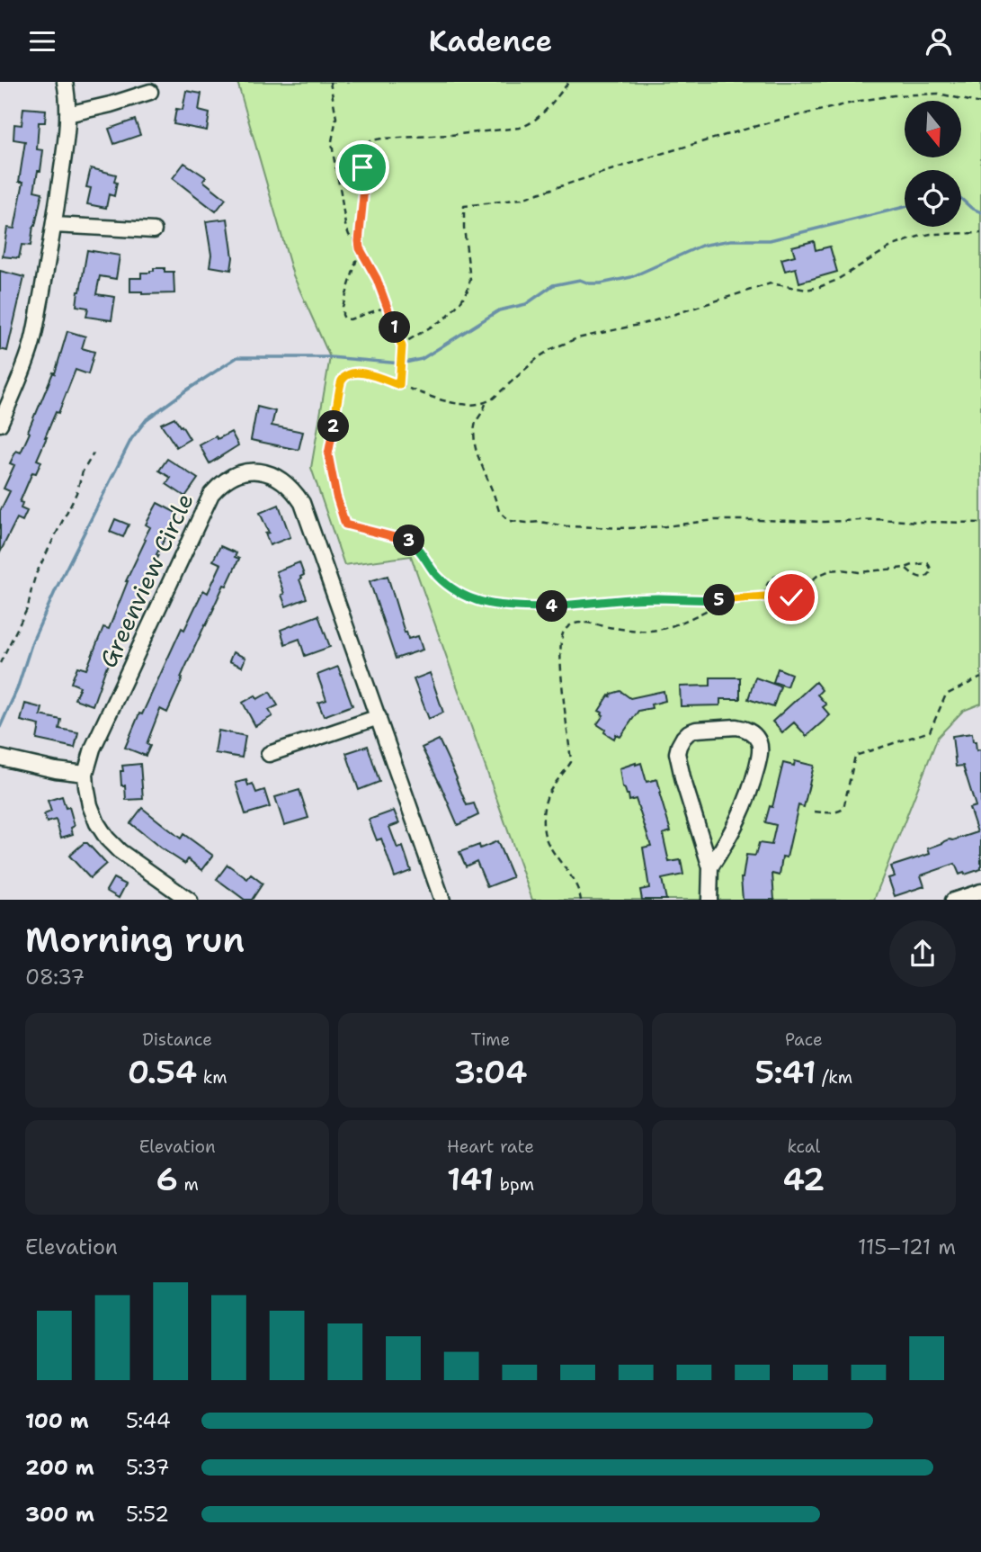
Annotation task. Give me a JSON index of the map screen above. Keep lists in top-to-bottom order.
{
  "streets": {
    "street": ["Greenview Circle"]
  },
  "north": "bottom",
  "page": {
    "header": "Kadence",
    "pins": [
      "1",
      "2",
      "3",
      "5",
      "4"
    ],
    "heading": ["Morning run", "08:37"],
    "stats": [
      ["Distance", "0.54 km"],
      ["Time", "3:04"],
      ["Pace", "5:41 /km"],
      ["Elevation", "6 m"],
      ["Heart rate", "141 bpm"],
      ["kcal", "42"]
    ],
    "chart": ["Elevation", "115–121 m"],
    "list": [
      {
        "name": "100 m",
        "note": "5:44"
      },
      {
        "name": "200 m",
        "note": "5:37"
      },
      {
        "name": "300 m",
        "note": "5:52"
      }
    ]
  }
}
